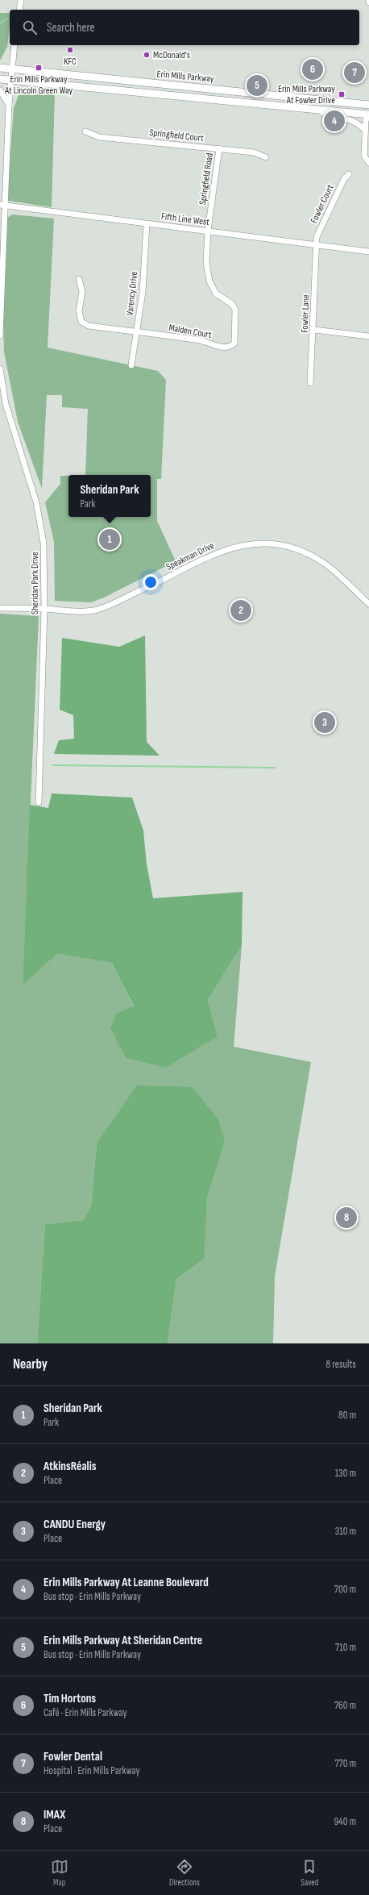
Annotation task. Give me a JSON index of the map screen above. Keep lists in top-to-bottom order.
{
  "streets": {
    "main road": ["Erin Mills Parkway"],
    "street": [
      "Springfield Court",
      "Springfield Road",
      "Fowler Court",
      "Fifth Line West",
      "Varency Drive",
      "Fowler Lane",
      "Malden Court",
      "Speakman Drive",
      "Sheridan Park Drive"
    ]
  },
  "crossings": [
    ["Springfield Court", "Springfield Road"],
    ["Springfield Road", "Fifth Line West"],
    ["Springfield Road", "Malden Court"],
    ["Fowler Court", "Fifth Line West"],
    ["Fowler Court", "Fowler Lane"],
    ["Fifth Line West", "Varency Drive"],
    ["Fifth Line West", "Fowler Lane"],
    ["Fifth Line West", "Malden Court"],
    ["Varency Drive", "Malden Court"],
    ["Speakman Drive", "Sheridan Park Drive"]
  ],
  "places": {
    "other": ["KFC", "McDonald's"],
    "transit": ["Erin Mills Parkway At Lincoln Green Way", "Erin Mills Parkway At Fowler Drive"]
  },
  "page": {
    "search": "Search here",
    "pins": [
      "6",
      "7",
      "5",
      "4",
      "1",
      "2",
      "3",
      "8"
    ],
    "popup": ["Sheridan Park", "Park"],
    "heading": ["Nearby", "8 results"],
    "list": [
      {
        "mark": "1",
        "name": "Sheridan Park",
        "note": "Park",
        "value": "80 m"
      },
      {
        "mark": "2",
        "name": "AtkinsRéalis",
        "note": "Place",
        "value": "130 m"
      },
      {
        "mark": "3",
        "name": "CANDU Energy",
        "note": "Place",
        "value": "310 m"
      },
      {
        "mark": "4",
        "name": "Erin Mills Parkway At Leanne Boulevard",
        "note": "Bus stop · Erin Mills Parkway",
        "value": "700 m"
      },
      {
        "mark": "5",
        "name": "Erin Mills Parkway At Sheridan Centre",
        "note": "Bus stop · Erin Mills Parkway",
        "value": "710 m"
      },
      {
        "mark": "6",
        "name": "Tim Hortons",
        "note": "Café · Erin Mills Parkway",
        "value": "760 m"
      },
      {
        "mark": "7",
        "name": "Fowler Dental",
        "note": "Hospital · Erin Mills Parkway",
        "value": "770 m"
      },
      {
        "mark": "8",
        "name": "IMAX",
        "note": "Place",
        "value": "940 m"
      }
    ],
    "nav": ["Map", "Directions", "Saved"]
  }
}
